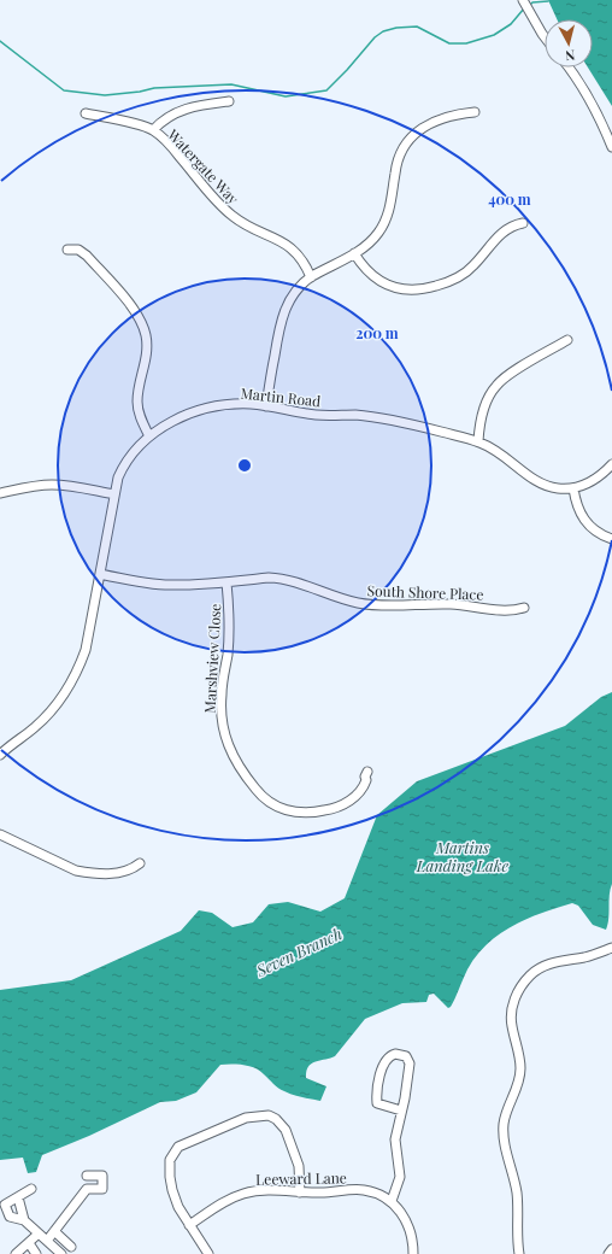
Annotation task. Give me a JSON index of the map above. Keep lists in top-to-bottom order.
{
  "streets": {
    "street": [
      "Watergate Way",
      "Martin Road",
      "South Shore Place",
      "Marshview Close",
      "Leeward Lane"
    ]
  },
  "crossings": [
    ["Martin Road", "South Shore Place"],
    ["South Shore Place", "Marshview Close"]
  ],
  "water": ["Martins Landing Lake", "Seven Branch"],
  "north": "bottom",
  "rings": ["400 m", "200 m"]
}
